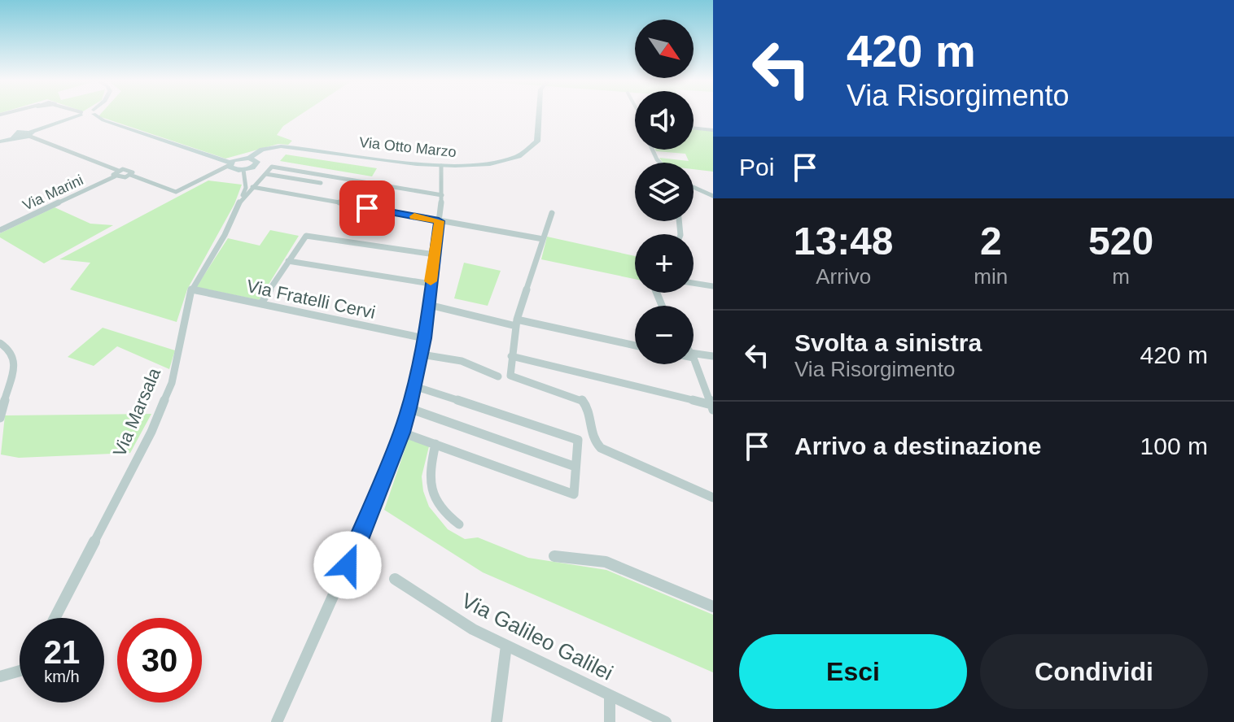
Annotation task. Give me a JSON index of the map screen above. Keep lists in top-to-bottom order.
{
  "streets": {
    "street": [
      "Via Otto Marzo",
      "Via Marini",
      "Via Fratelli Cervi",
      "Via Marsala",
      "Via Galileo Galilei"
    ]
  },
  "crossings": [
    ["Via Fratelli Cervi", "Via Marsala"]
  ],
  "north": "bottom right",
  "page": {
    "turn": ["420 m", "Via Risorgimento"],
    "map_buttons": ["+", "−"],
    "then": "Poi",
    "eta": [
      "13:48",
      "Arrivo",
      "2",
      "min",
      "520",
      "m"
    ],
    "list": [
      {
        "name": "Svolta a sinistra",
        "note": "Via Risorgimento",
        "value": "420 m"
      },
      {
        "name": "Arrivo a destinazione",
        "value": "100 m"
      }
    ],
    "speed": "21 km/h",
    "limit": "30",
    "buttons": ["Esci", "Condividi"]
  }
}
